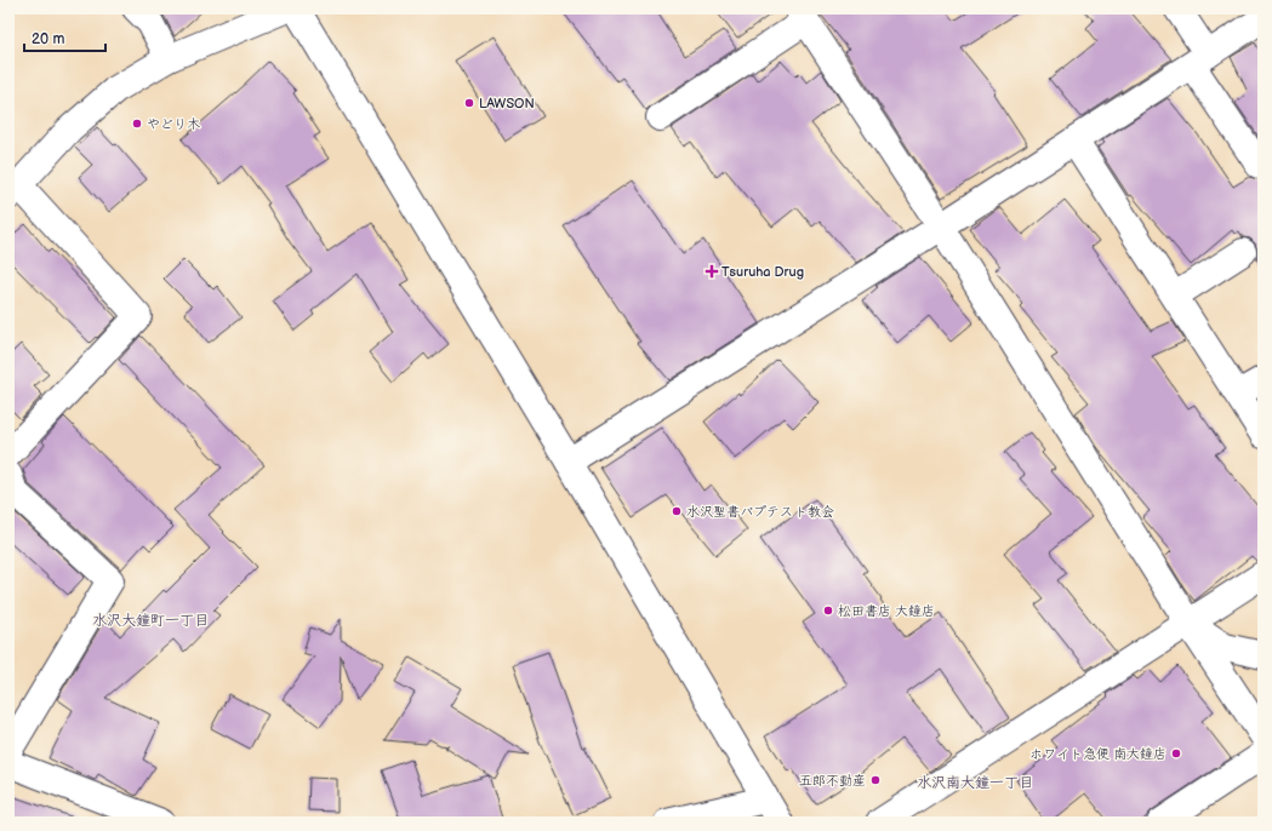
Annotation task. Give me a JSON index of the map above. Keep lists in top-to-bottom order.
{
  "districts": ["水沢大鐘町一丁目", "水沢南大鐘一丁目"],
  "places": {
    "other": [
      "LAWSON",
      "やどり木",
      "水沢聖書バプテスト教会",
      "松田書店 大鐘店",
      "ホワイト急便 南大鐘店",
      "五郎不動産"
    ],
    "health": ["Tsuruha Drug"]
  },
  "scale_bar": "20 m"
}
